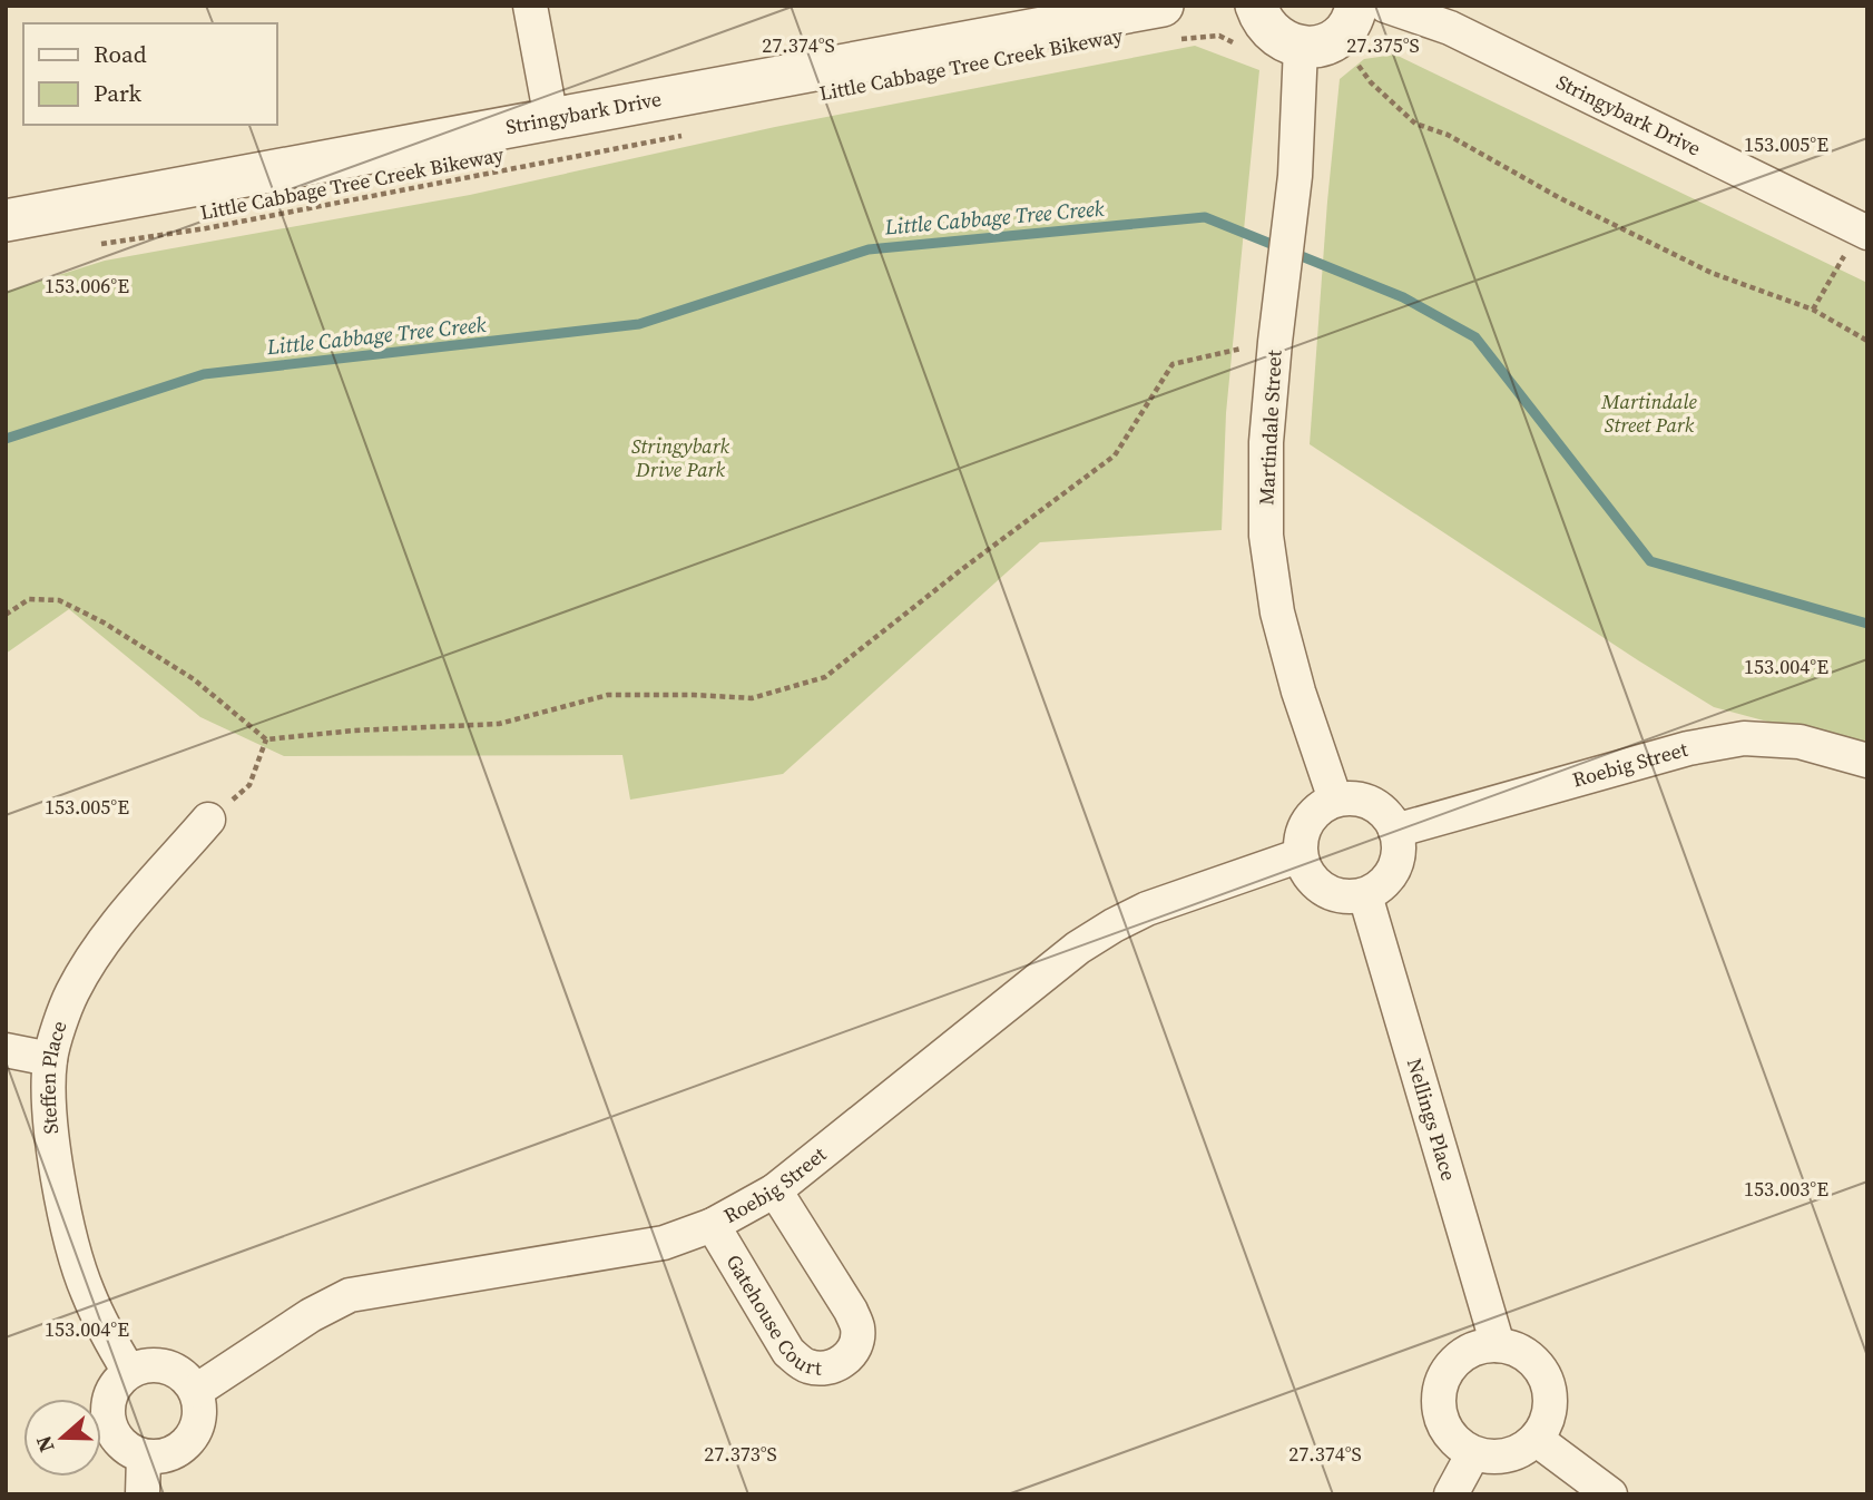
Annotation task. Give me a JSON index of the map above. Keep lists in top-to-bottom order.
{
  "streets": {
    "street": [
      "Stringybark Drive",
      "Martindale Street",
      "Roebig Street",
      "Steffen Place",
      "Nellings Place",
      "Gatehouse Court"
    ],
    "path": ["Little Cabbage Tree Creek Bikeway"]
  },
  "crossings": [
    ["Martindale Street", "Roebig Street"],
    ["Martindale Street", "Nellings Place"],
    ["Roebig Street", "Steffen Place"],
    ["Roebig Street", "Nellings Place"],
    ["Roebig Street", "Gatehouse Court"]
  ],
  "water": ["Little Cabbage Tree Creek"],
  "parks": ["Martindale Street Park", "Stringybark Drive Park"],
  "legend": ["Road", "Park"],
  "north": "left",
  "coordinates": [
    "27.374°S",
    "27.375°S",
    "153.005°E",
    "153.006°E",
    "153.004°E",
    "153.003°E",
    "27.373°S"
  ]
}
